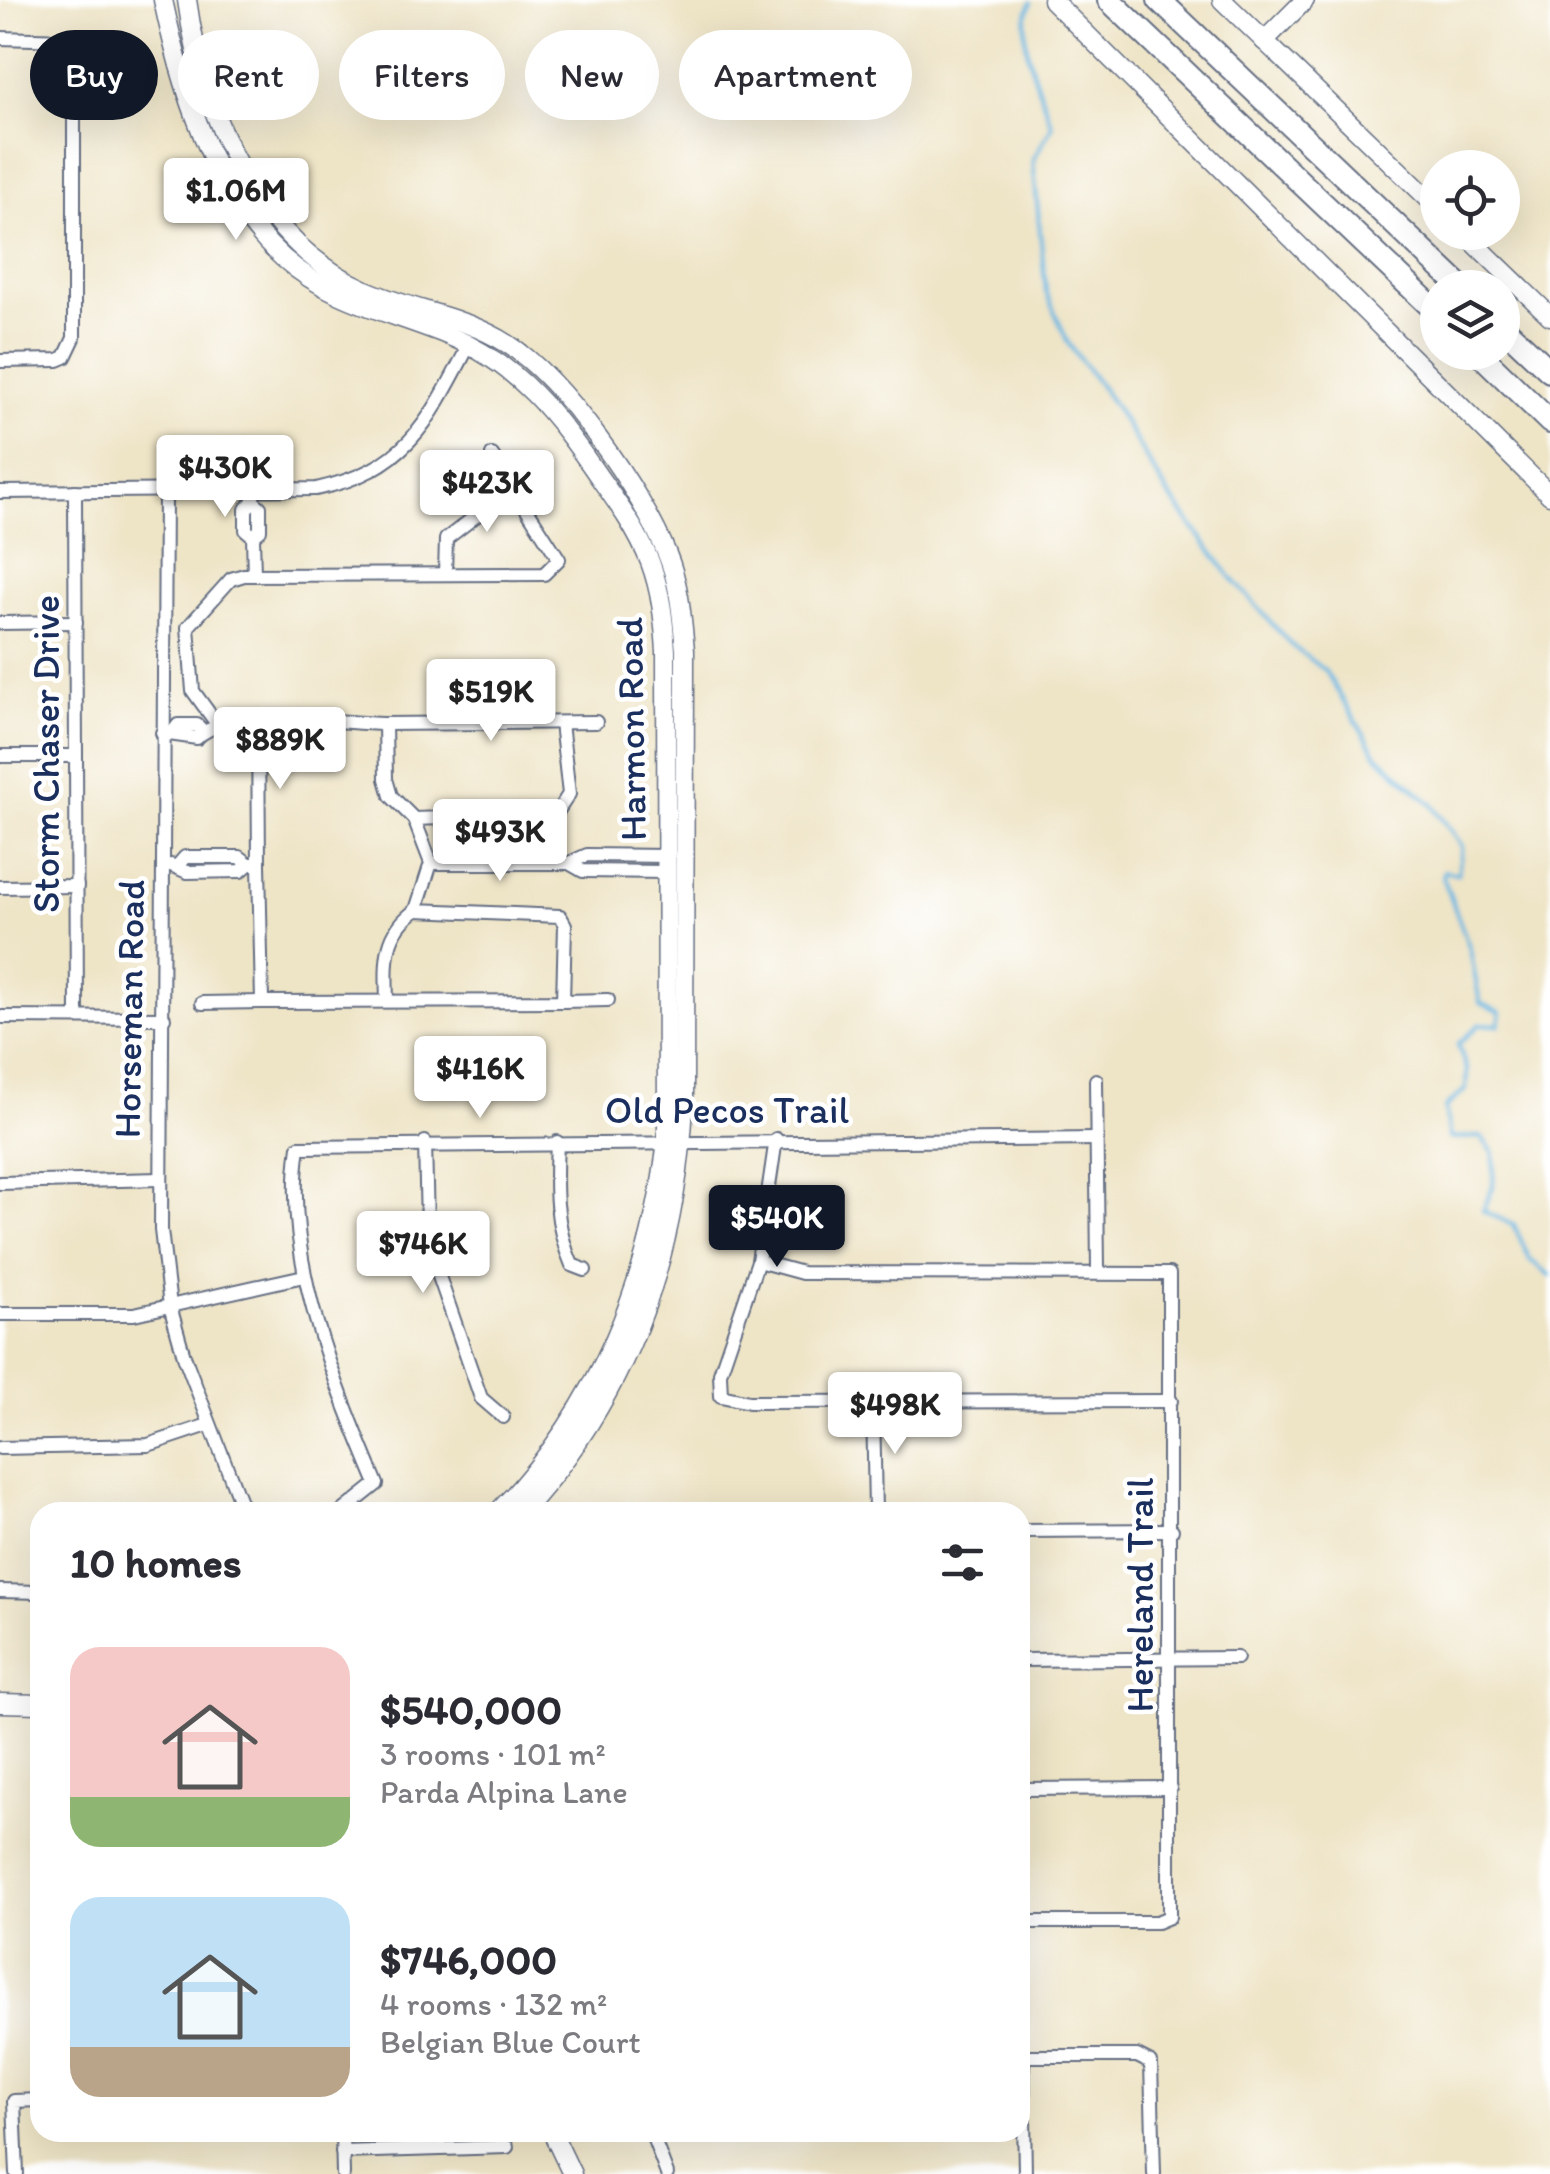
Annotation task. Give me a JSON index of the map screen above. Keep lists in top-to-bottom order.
{
  "streets": {
    "street": [
      "Harmon Road",
      "Storm Chaser Drive",
      "Horseman Road",
      "Old Pecos Trail",
      "Hereland Trail"
    ]
  },
  "crossings": [
    ["Harmon Road", "Old Pecos Trail"]
  ],
  "page": {
    "chip": [
      "Buy",
      "Rent",
      "Filters",
      "New",
      "Apartment"
    ],
    "price": [
      "$1.06M",
      "$430K",
      "$423K",
      "$519K",
      "$889K",
      "$493K",
      "$416K",
      "$540K",
      "$746K",
      "$498K"
    ],
    "heading": "10 homes",
    "list": [
      {
        "name": "$540,000",
        "note": "3 rooms · 101 m² · Parda Alpina Lane"
      },
      {
        "name": "$746,000",
        "note": "4 rooms · 132 m² · Belgian Blue Court"
      }
    ]
  }
}
